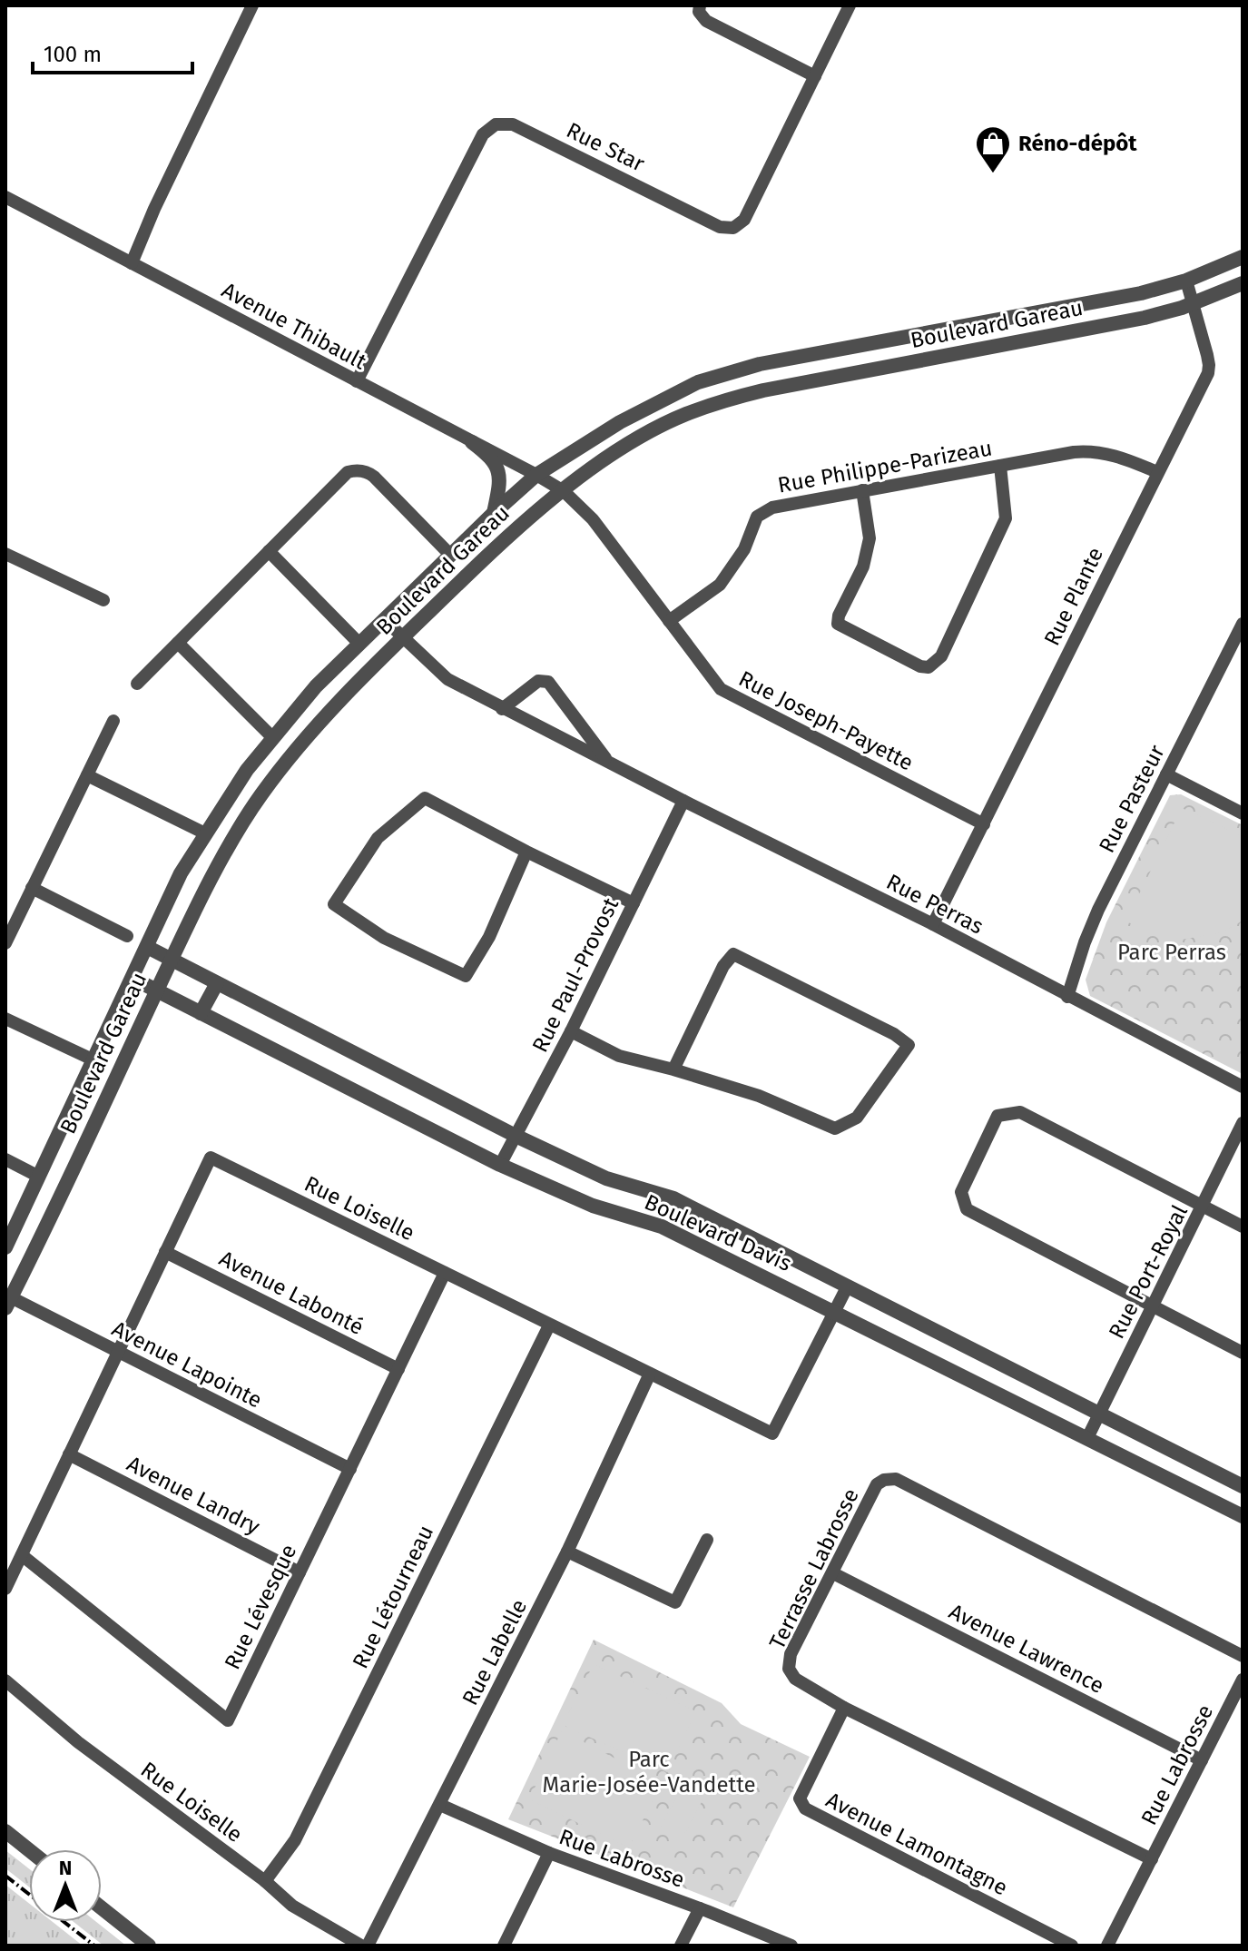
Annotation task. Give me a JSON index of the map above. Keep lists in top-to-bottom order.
{
  "streets": {
    "street": [
      "Rue Star",
      "Boulevard Gareau",
      "Avenue Thibault",
      "Rue Philippe-Parizeau",
      "Rue Plante",
      "Rue Joseph-Payette",
      "Rue Pasteur",
      "Rue Perras",
      "Rue Paul-Provost",
      "Rue Loiselle",
      "Boulevard Davis",
      "Rue Port-Royal",
      "Avenue Labonté",
      "Avenue Lapointe",
      "Avenue Landry",
      "Terrasse Labrosse",
      "Rue Létourneau",
      "Rue Lévesque",
      "Avenue Lawrence",
      "Rue Labelle",
      "Rue Labrosse",
      "Avenue Lamontagne"
    ]
  },
  "crossings": [
    ["Rue Star", "Avenue Thibault"],
    ["Boulevard Gareau", "Avenue Thibault"],
    ["Boulevard Gareau", "Rue Plante"],
    ["Boulevard Gareau", "Rue Joseph-Payette"],
    ["Boulevard Gareau", "Rue Perras"],
    ["Boulevard Gareau", "Boulevard Davis"],
    ["Boulevard Gareau", "Avenue Lapointe"],
    ["Avenue Thibault", "Rue Joseph-Payette"],
    ["Rue Philippe-Parizeau", "Rue Plante"],
    ["Rue Philippe-Parizeau", "Rue Joseph-Payette"],
    ["Rue Plante", "Rue Joseph-Payette"],
    ["Rue Plante", "Rue Perras"],
    ["Rue Pasteur", "Rue Perras"],
    ["Rue Perras", "Rue Paul-Provost"],
    ["Rue Paul-Provost", "Boulevard Davis"],
    ["Rue Loiselle", "Boulevard Davis"],
    ["Rue Loiselle", "Avenue Labonté"],
    ["Rue Loiselle", "Avenue Lapointe"],
    ["Rue Loiselle", "Avenue Landry"],
    ["Rue Loiselle", "Rue Létourneau"],
    ["Rue Loiselle", "Rue Lévesque"],
    ["Rue Loiselle", "Rue Labelle"],
    ["Boulevard Davis", "Rue Port-Royal"],
    ["Avenue Labonté", "Rue Lévesque"],
    ["Avenue Lapointe", "Rue Lévesque"],
    ["Avenue Landry", "Rue Lévesque"],
    ["Terrasse Labrosse", "Avenue Lawrence"],
    ["Terrasse Labrosse", "Rue Labrosse"],
    ["Terrasse Labrosse", "Avenue Lamontagne"],
    ["Avenue Lawrence", "Rue Labrosse"],
    ["Rue Labelle", "Rue Labrosse"]
  ],
  "parks": ["Parc Perras", "Parc Marie-Josée-Vandette"],
  "places": {
    "shop": ["Réno-dépôt"]
  },
  "scale_bar": "100 m",
  "north": "top"
}
